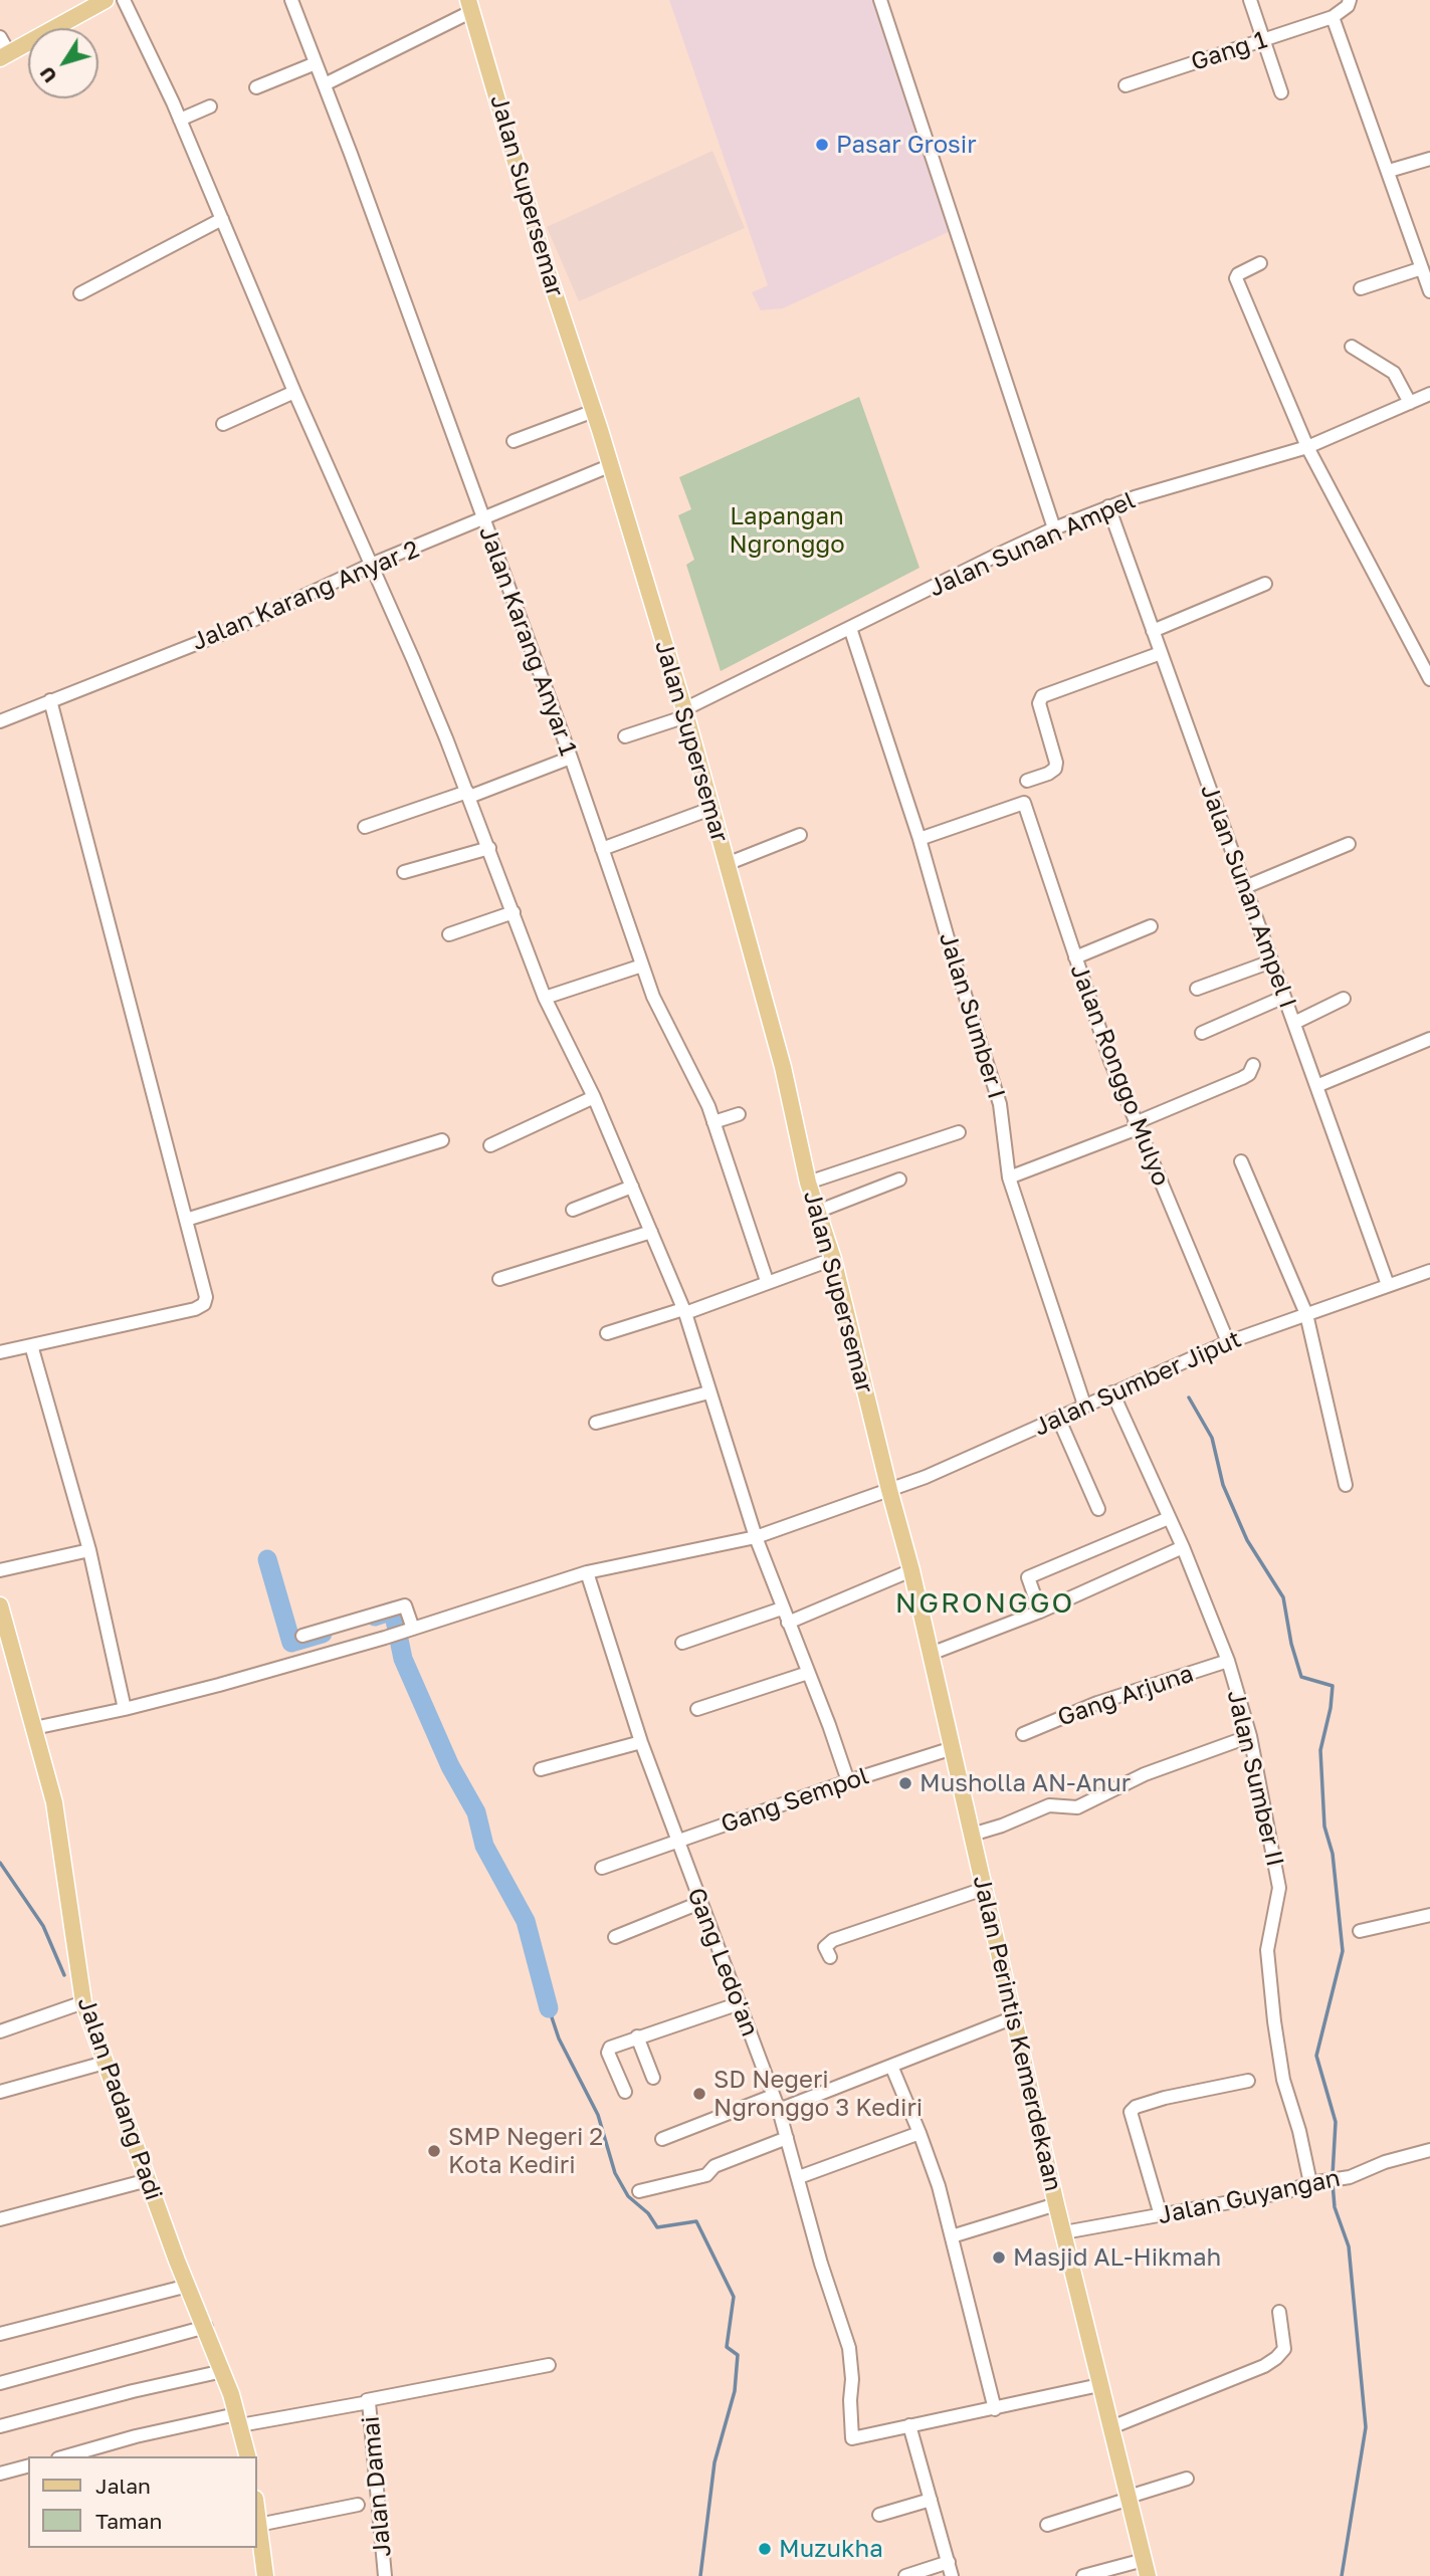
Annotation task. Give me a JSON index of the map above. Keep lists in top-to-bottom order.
{
  "streets": {
    "main road": ["Jalan Supersemar", "Jalan Perintis Kemerdekaan", "Jalan Padang Padi"],
    "street": [
      "Gang 1",
      "Jalan Sunan Ampel",
      "Jalan Karang Anyar 2",
      "Jalan Karang Anyar 1",
      "Jalan Sunan Ampel I",
      "Jalan Sumber I",
      "Jalan Ronggo Mulyo",
      "Jalan Sumber Jiput",
      "Gang Arjuna",
      "Jalan Sumber II",
      "Gang Sempol",
      "Gang Ledo'an",
      "Jalan Guyangan",
      "Jalan Damai"
    ]
  },
  "crossings": [
    ["Jalan Supersemar", "Jalan Sunan Ampel"],
    ["Jalan Supersemar", "Jalan Karang Anyar 2"],
    ["Jalan Supersemar", "Jalan Sumber Jiput"],
    ["Jalan Supersemar", "Jalan Perintis Kemerdekaan"],
    ["Jalan Sunan Ampel", "Jalan Sunan Ampel I"],
    ["Jalan Sunan Ampel", "Jalan Sumber I"],
    ["Jalan Karang Anyar 2", "Jalan Karang Anyar 1"],
    ["Jalan Sunan Ampel I", "Jalan Sumber Jiput"],
    ["Jalan Sumber I", "Jalan Ronggo Mulyo"],
    ["Jalan Sumber I", "Jalan Sumber Jiput"],
    ["Jalan Ronggo Mulyo", "Jalan Sumber Jiput"],
    ["Jalan Sumber Jiput", "Jalan Sumber II"],
    ["Jalan Sumber Jiput", "Gang Ledo'an"],
    ["Jalan Sumber Jiput", "Jalan Perintis Kemerdekaan"],
    ["Jalan Sumber Jiput", "Jalan Padang Padi"],
    ["Gang Arjuna", "Jalan Sumber II"],
    ["Jalan Sumber II", "Jalan Guyangan"],
    ["Gang Sempol", "Gang Ledo'an"],
    ["Gang Sempol", "Jalan Perintis Kemerdekaan"],
    ["Jalan Perintis Kemerdekaan", "Jalan Guyangan"],
    ["Jalan Padang Padi", "Jalan Damai"]
  ],
  "districts": ["NGRONGGO"],
  "parks": ["Lapangan Ngronggo"],
  "places": [
    "Pasar Grosir",
    "Musholla AN-Anur",
    "SD Negeri Ngronggo 3 Kediri",
    "SMP Negeri 2 Kota Kediri",
    "Masjid AL-Hikmah",
    "Muzukha"
  ],
  "legend": ["Jalan", "Taman"],
  "north": "bottom left"
}
